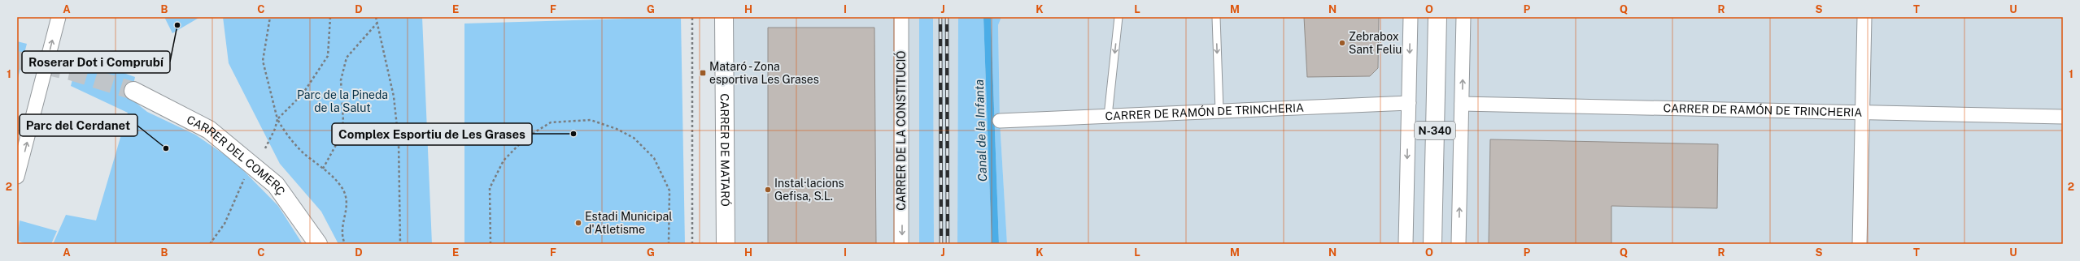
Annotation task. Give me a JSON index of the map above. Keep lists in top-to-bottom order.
{
  "streets": {
    "street": [
      "CARRER DE RAMÓN DE TRINCHERIA",
      "CARRER DE LA CONSTITUCIÓ",
      "N-340",
      "CARRER DE MATARÓ",
      "CARRER DEL COMERÇ"
    ]
  },
  "one_way": ["CARRER DE LA CONSTITUCIÓ"],
  "water": ["Canal de la Infanta"],
  "parks": ["Parc de la Pineda de la Salut"],
  "places": {
    "other": [
      "Roserar Dot i Comprubí",
      "Zebrabox Sant Feliu",
      "Complex Esportiu de Les Grases",
      "Parc del Cerdanet",
      "Instal·lacions Gefisa, S.L.",
      "Estadi Municipal d'Atletisme"
    ],
    "transit": ["Mataró - Zona esportiva Les Grases"]
  },
  "grid": {
    "columns": [
      "A",
      "B",
      "C",
      "D",
      "E",
      "F",
      "G",
      "H",
      "I",
      "J",
      "K",
      "L",
      "M",
      "N",
      "O",
      "P",
      "Q",
      "R",
      "S",
      "T",
      "U"
    ],
    "rows": ["1", "2"]
  }
}
